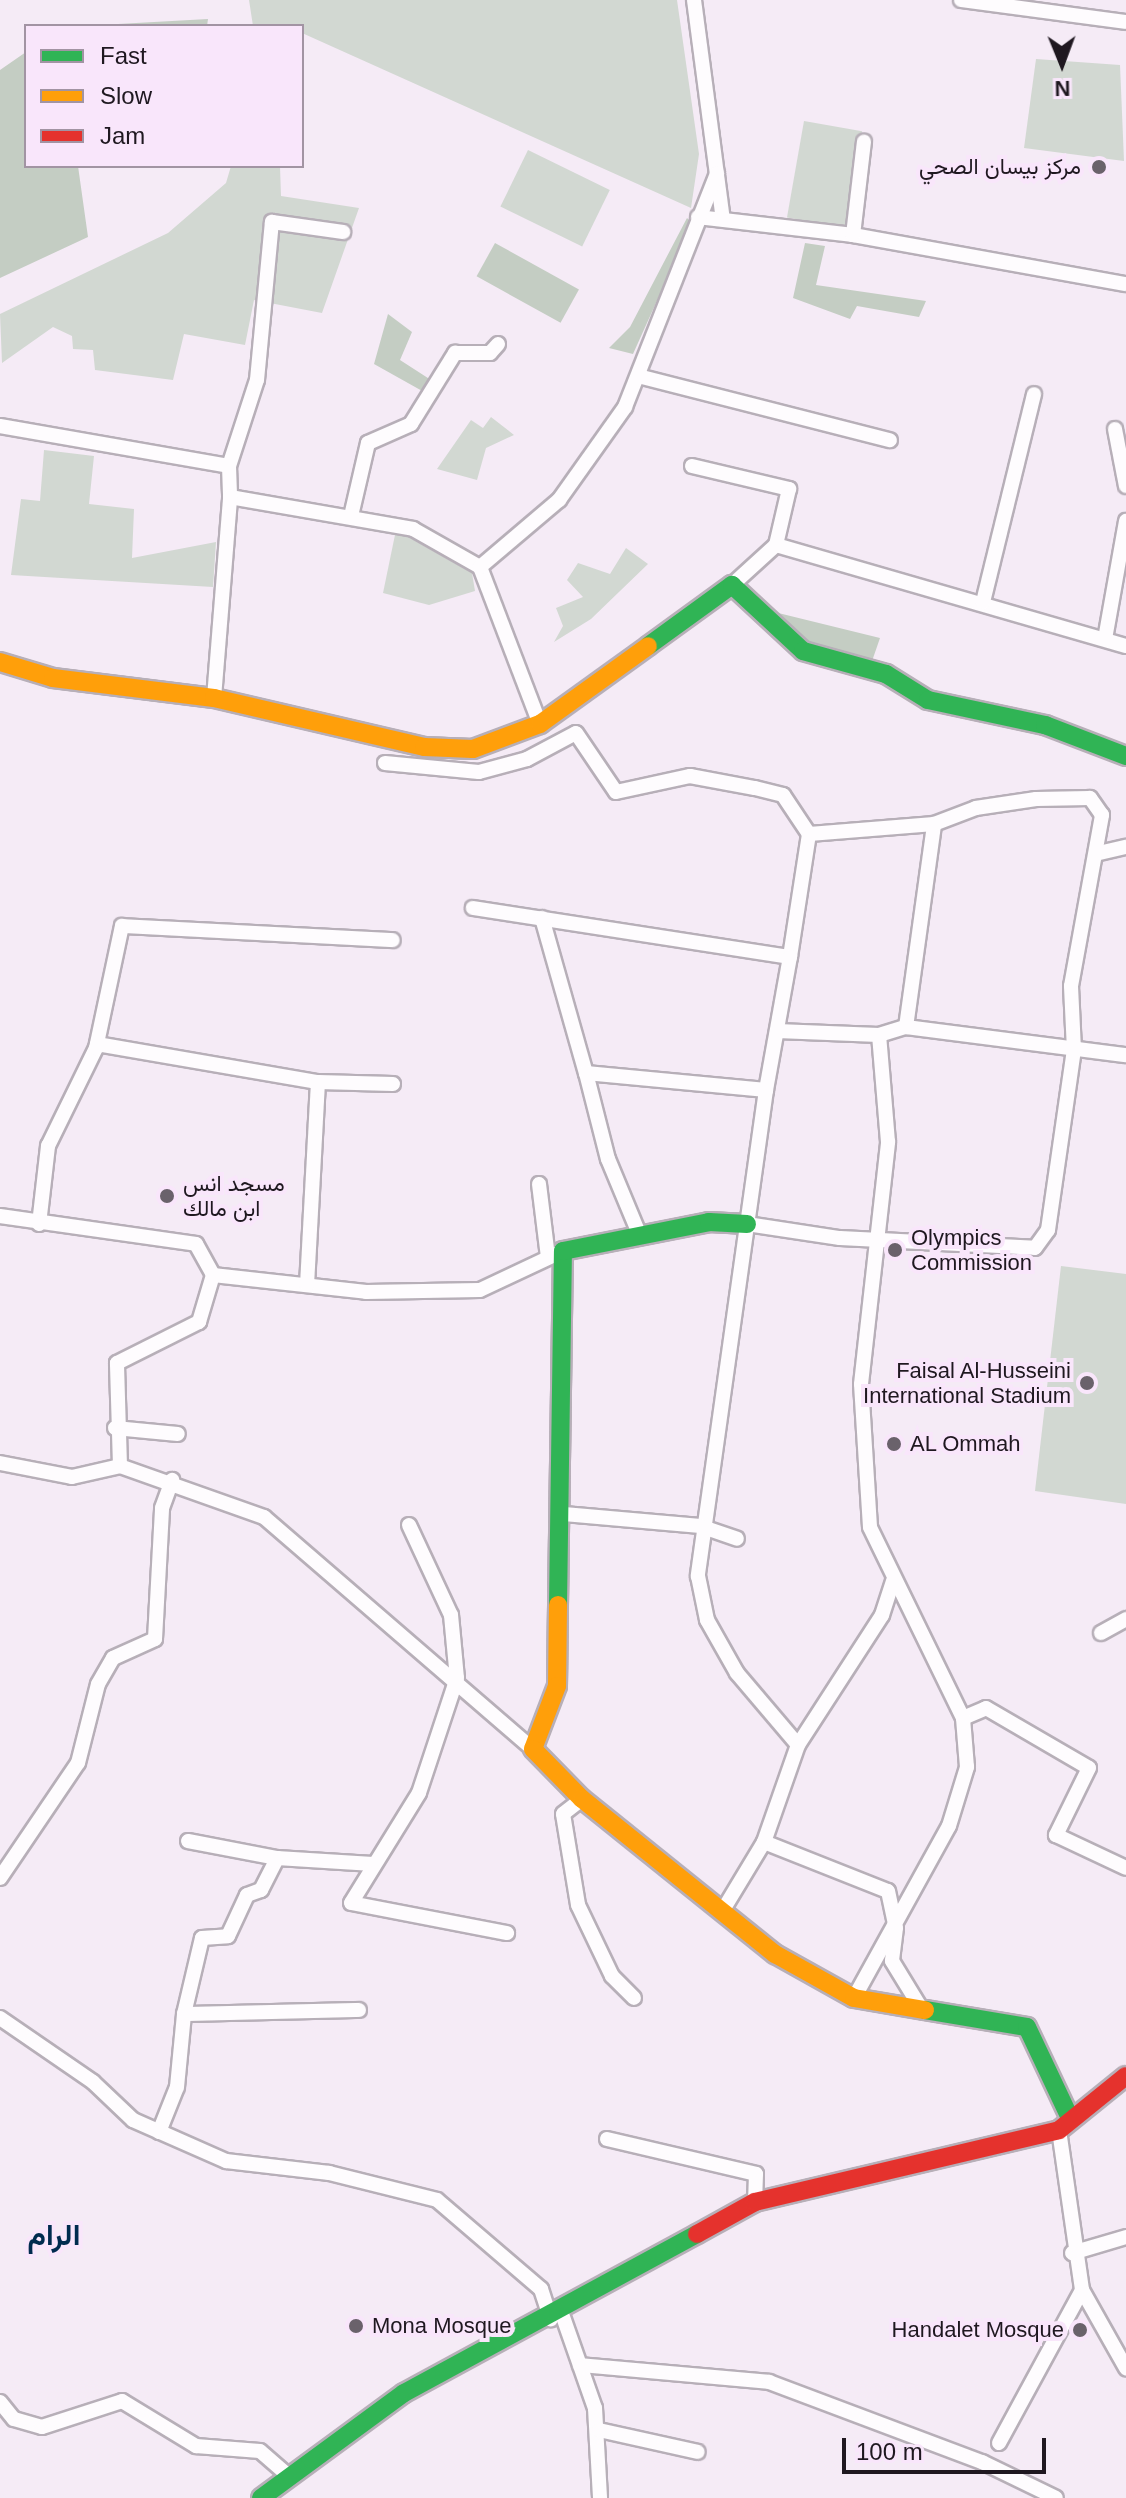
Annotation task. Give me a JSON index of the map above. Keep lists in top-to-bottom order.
{
  "districts": ["الرام"],
  "places": [
    "مركز بيسان الصحي",
    "مسجد انس ابن مالك",
    "Olympics Commission",
    "Faisal Al-Husseini International Stadium",
    "AL Ommah",
    "Mona Mosque",
    "Handalet Mosque"
  ],
  "legend": ["Fast", "Slow", "Jam"],
  "scale_bar": "100 m",
  "north": "bottom"
}
